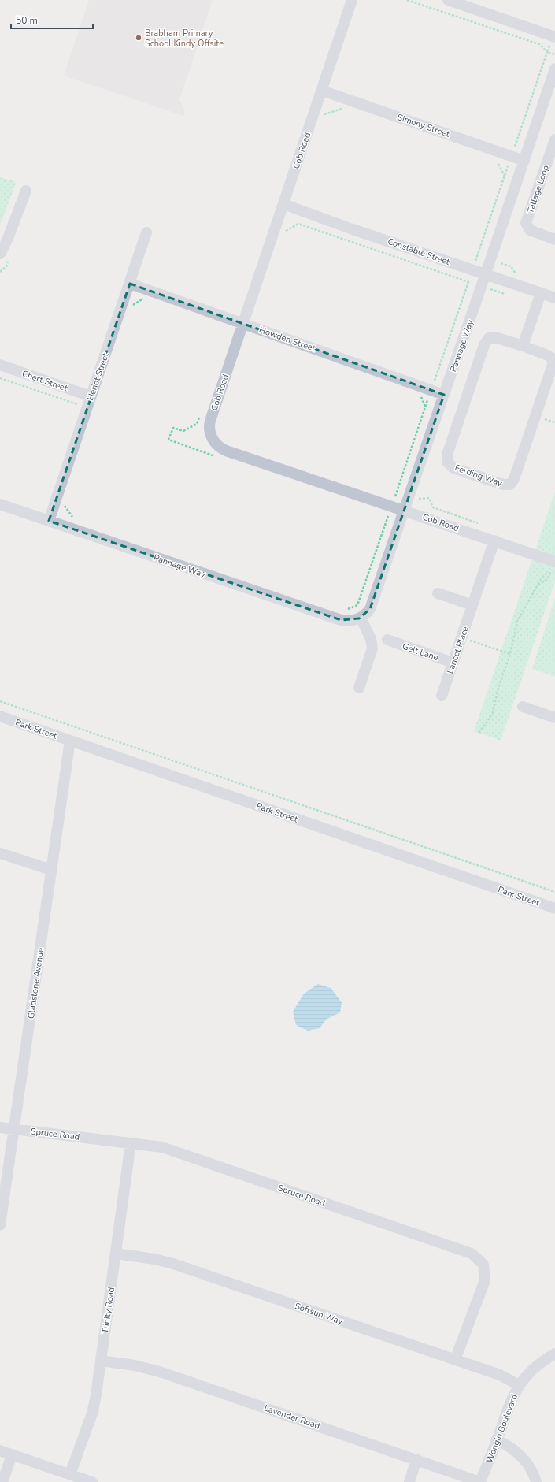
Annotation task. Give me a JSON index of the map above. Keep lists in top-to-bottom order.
{
  "streets": {
    "street": [
      "Simony Street",
      "Cob Road",
      "Tallage Loop",
      "Constable Street",
      "Howden Street",
      "Pannage Way",
      "Heriot Street",
      "Chert Street",
      "Ferding Way",
      "Lancet Place",
      "Gelt Lane",
      "Park Street",
      "Gladstone Avenue",
      "Spruce Road",
      "Trinity Road",
      "Softsun Way",
      "Lavender Road",
      "Wongin Boulevard"
    ]
  },
  "crossings": [
    ["Simony Street", "Cob Road"],
    ["Simony Street", "Pannage Way"],
    ["Cob Road", "Constable Street"],
    ["Cob Road", "Howden Street"],
    ["Cob Road", "Pannage Way"],
    ["Cob Road", "Lancet Place"],
    ["Constable Street", "Pannage Way"],
    ["Howden Street", "Pannage Way"],
    ["Howden Street", "Heriot Street"],
    ["Pannage Way", "Heriot Street"],
    ["Heriot Street", "Chert Street"],
    ["Lancet Place", "Gelt Lane"],
    ["Park Street", "Gladstone Avenue"],
    ["Gladstone Avenue", "Spruce Road"],
    ["Spruce Road", "Trinity Road"],
    ["Spruce Road", "Softsun Way"],
    ["Trinity Road", "Softsun Way"],
    ["Trinity Road", "Lavender Road"],
    ["Softsun Way", "Wongin Boulevard"],
    ["Lavender Road", "Wongin Boulevard"]
  ],
  "places": ["Brabham Primary School Kindy Offsite"],
  "scale_bar": "50 m"
}
